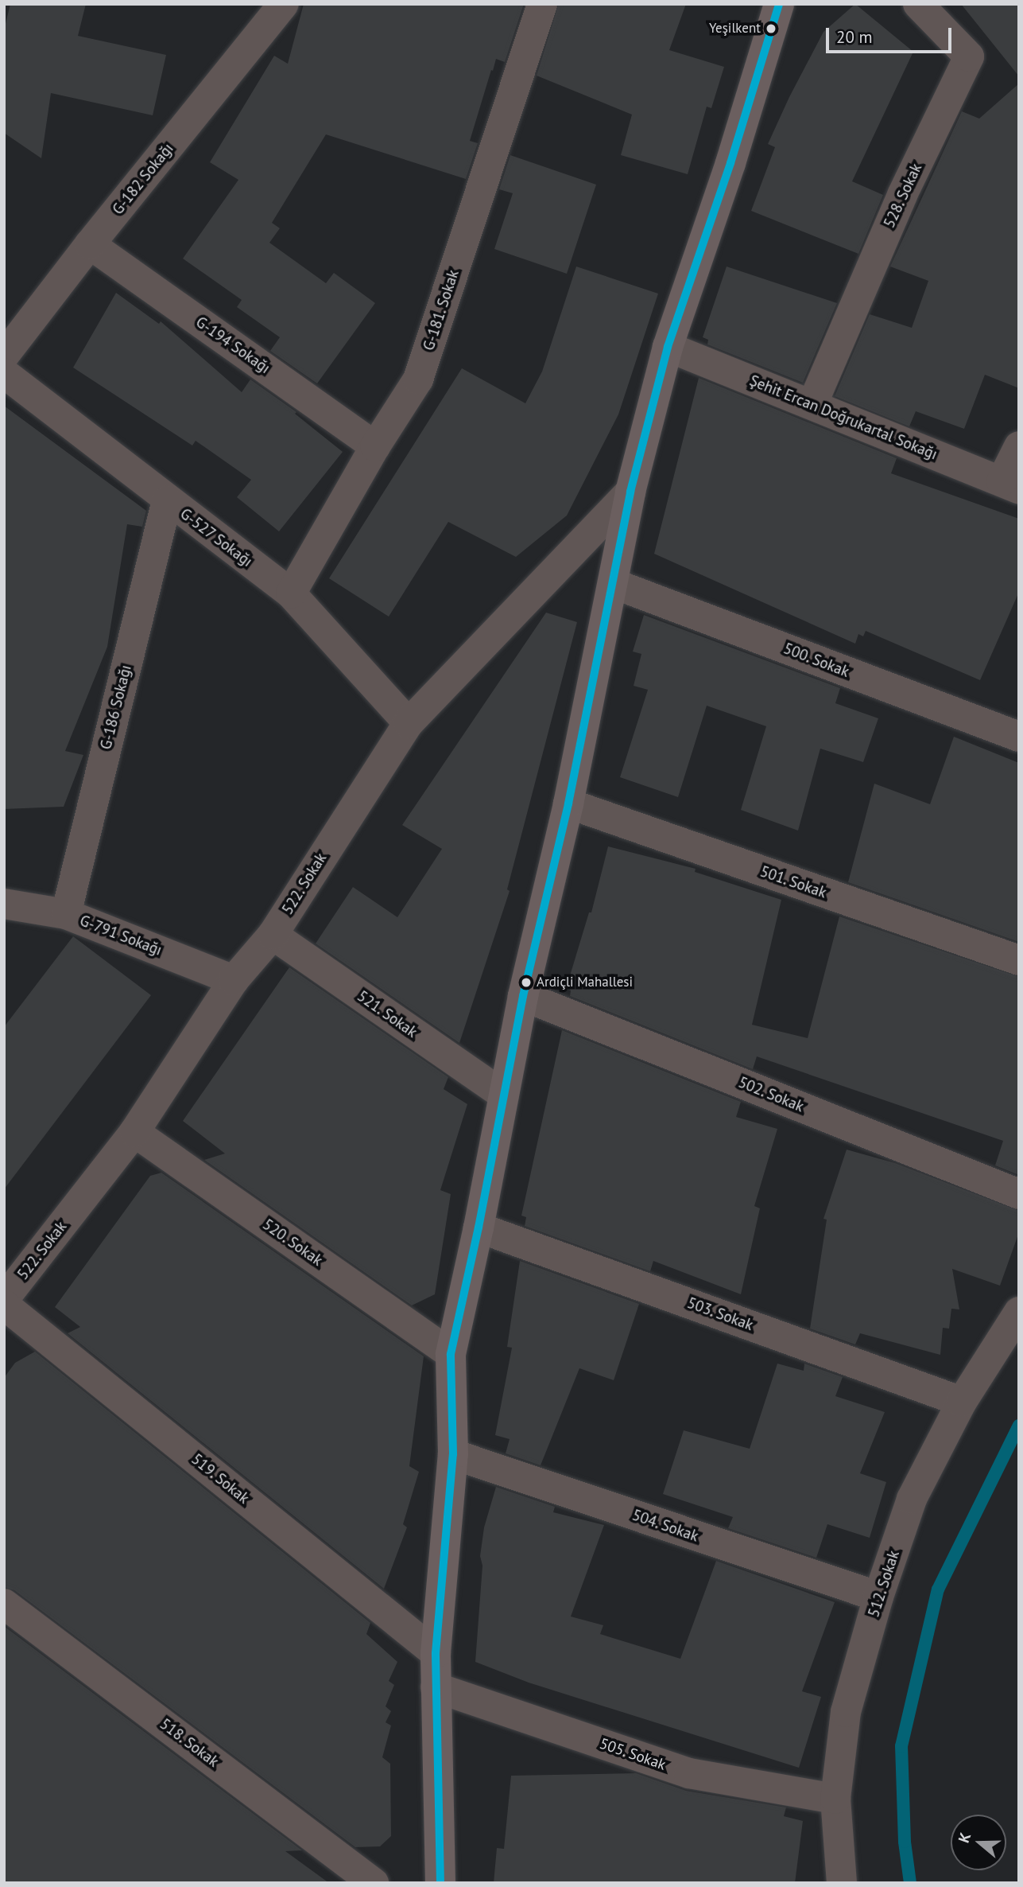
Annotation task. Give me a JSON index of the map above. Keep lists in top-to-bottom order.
{
  "streets": {
    "street": [
      "G-182 Sokağı",
      "528. Sokak",
      "G-181. Sokak",
      "G-194 Sokağı",
      "Şehit Ercan Doğrukartal Sokağı",
      "G-527 Sokağı",
      "500. Sokak",
      "G-186 Sokağı",
      "501. Sokak",
      "522. Sokak",
      "G-791 Sokağı",
      "521. Sokak",
      "502. Sokak",
      "520. Sokak",
      "503. Sokak",
      "519. Sokak",
      "504. Sokak",
      "512. Sokak",
      "518. Sokak",
      "505. Sokak"
    ]
  },
  "crossings": [
    ["G-182 Sokağı", "G-194 Sokağı"],
    ["528. Sokak", "Şehit Ercan Doğrukartal Sokağı"],
    ["G-181. Sokak", "G-194 Sokağı"],
    ["G-181. Sokak", "G-527 Sokağı"],
    ["G-527 Sokağı", "G-186 Sokağı"],
    ["G-527 Sokağı", "522. Sokak"],
    ["G-186 Sokağı", "G-791 Sokağı"],
    ["522. Sokak", "G-791 Sokağı"],
    ["522. Sokak", "521. Sokak"],
    ["522. Sokak", "520. Sokak"],
    ["503. Sokak", "512. Sokak"],
    ["504. Sokak", "512. Sokak"],
    ["512. Sokak", "505. Sokak"]
  ],
  "places": ["Yeşilkent", "Ardiçli Mahallesi"],
  "scale_bar": "20 m",
  "north": "left"
}
